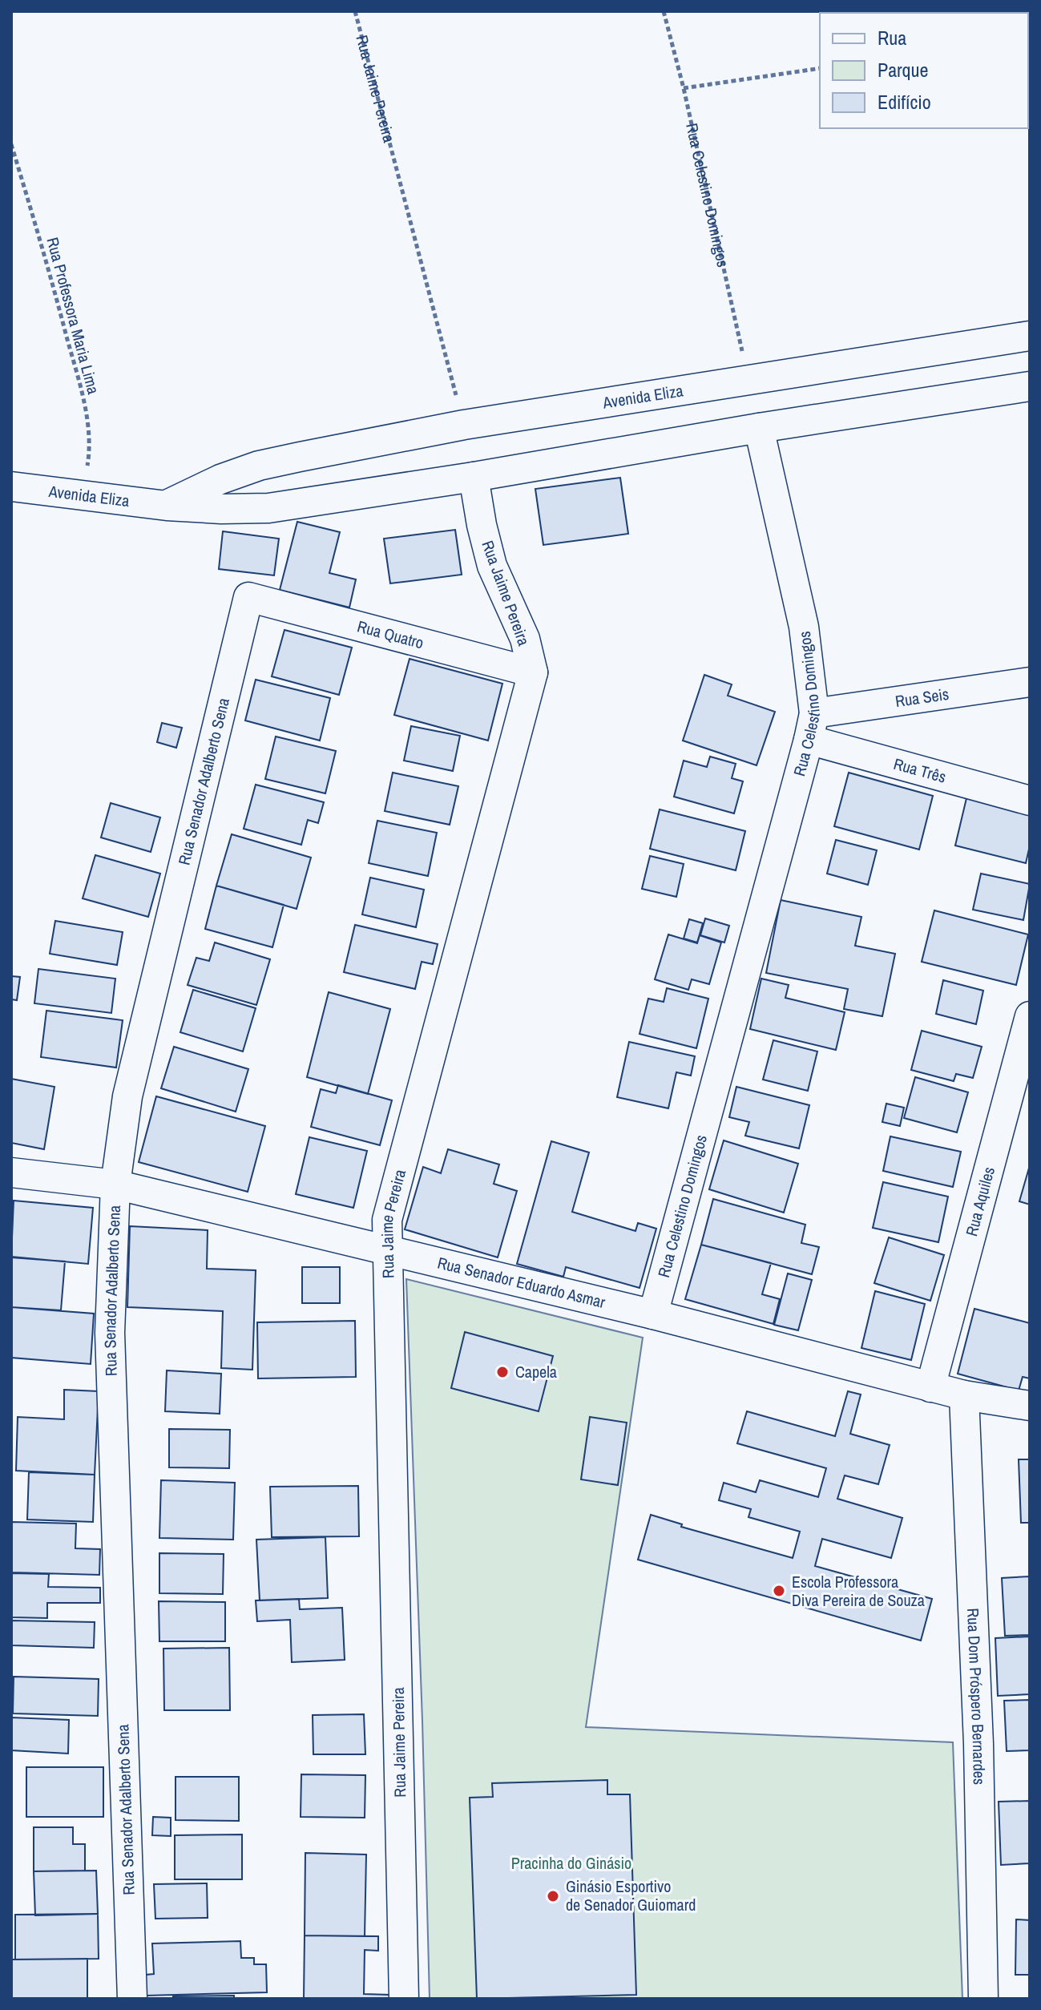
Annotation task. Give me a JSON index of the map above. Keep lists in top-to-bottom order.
{
  "streets": {
    "street": [
      "Rua Jaime Pereira",
      "Rua Celestino Domingos",
      "Avenida Eliza",
      "Rua Quatro",
      "Rua Seis",
      "Rua Três",
      "Rua Senador Adalberto Sena",
      "Rua Aquiles",
      "Rua Senador Eduardo Asmar",
      "Rua Dom Próspero Bernardes"
    ],
    "path": ["Rua Professora Maria Lima"]
  },
  "crossings": [
    ["Rua Jaime Pereira", "Avenida Eliza"],
    ["Rua Jaime Pereira", "Rua Quatro"],
    ["Rua Jaime Pereira", "Rua Senador Eduardo Asmar"],
    ["Rua Celestino Domingos", "Avenida Eliza"],
    ["Rua Celestino Domingos", "Rua Seis"],
    ["Rua Celestino Domingos", "Rua Três"],
    ["Rua Celestino Domingos", "Rua Senador Eduardo Asmar"],
    ["Rua Professora Maria Lima", "Avenida Eliza"],
    ["Rua Quatro", "Rua Senador Adalberto Sena"],
    ["Rua Seis", "Rua Três"],
    ["Rua Senador Adalberto Sena", "Rua Senador Eduardo Asmar"],
    ["Rua Aquiles", "Rua Senador Eduardo Asmar"],
    ["Rua Senador Eduardo Asmar", "Rua Dom Próspero Bernardes"]
  ],
  "parks": ["Pracinha do Ginásio"],
  "places": ["Capela", "Escola Professora Diva Pereira de Souza", "Ginásio Esportivo de Senador Guiomard"],
  "legend": ["Rua", "Parque", "Edifício"]
}
